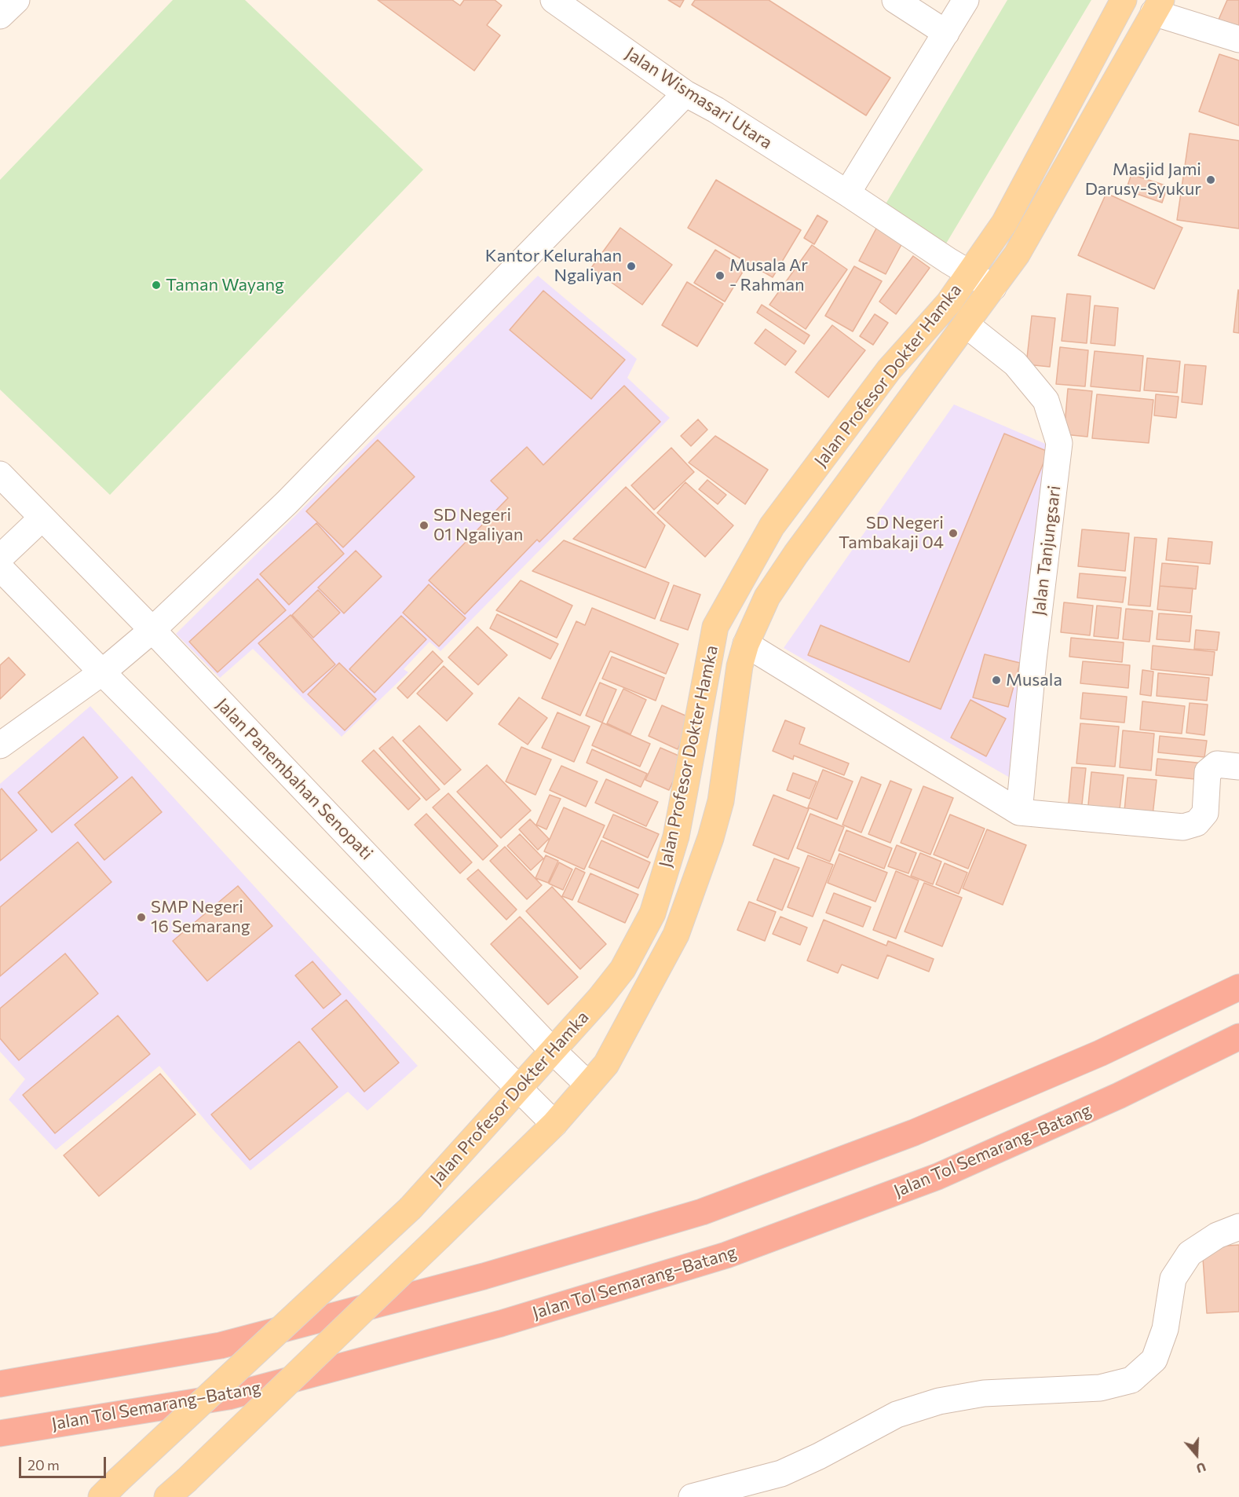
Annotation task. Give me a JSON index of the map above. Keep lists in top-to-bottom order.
{
  "streets": {
    "highway": ["Jalan Tol Semarang–Batang"],
    "main road": ["Jalan Profesor Dokter Hamka"],
    "street": ["Jalan Wismasari Utara", "Jalan Tanjungsari", "Jalan Panembahan Senopati"]
  },
  "crossings": [
    ["Jalan Wismasari Utara", "Jalan Profesor Dokter Hamka"],
    ["Jalan Profesor Dokter Hamka", "Jalan Tanjungsari"],
    ["Jalan Profesor Dokter Hamka", "Jalan Panembahan Senopati"]
  ],
  "places": [
    "Masjid Jami Darusy-Syukur",
    "Kantor Kelurahan Ngaliyan",
    "Musala Ar - Rahman",
    "Taman Wayang",
    "SD Negeri 01 Ngaliyan",
    "SD Negeri Tambakaji 04",
    "Musala",
    "SMP Negeri 16 Semarang"
  ],
  "scale_bar": "20 m",
  "north": "bottom"
}
